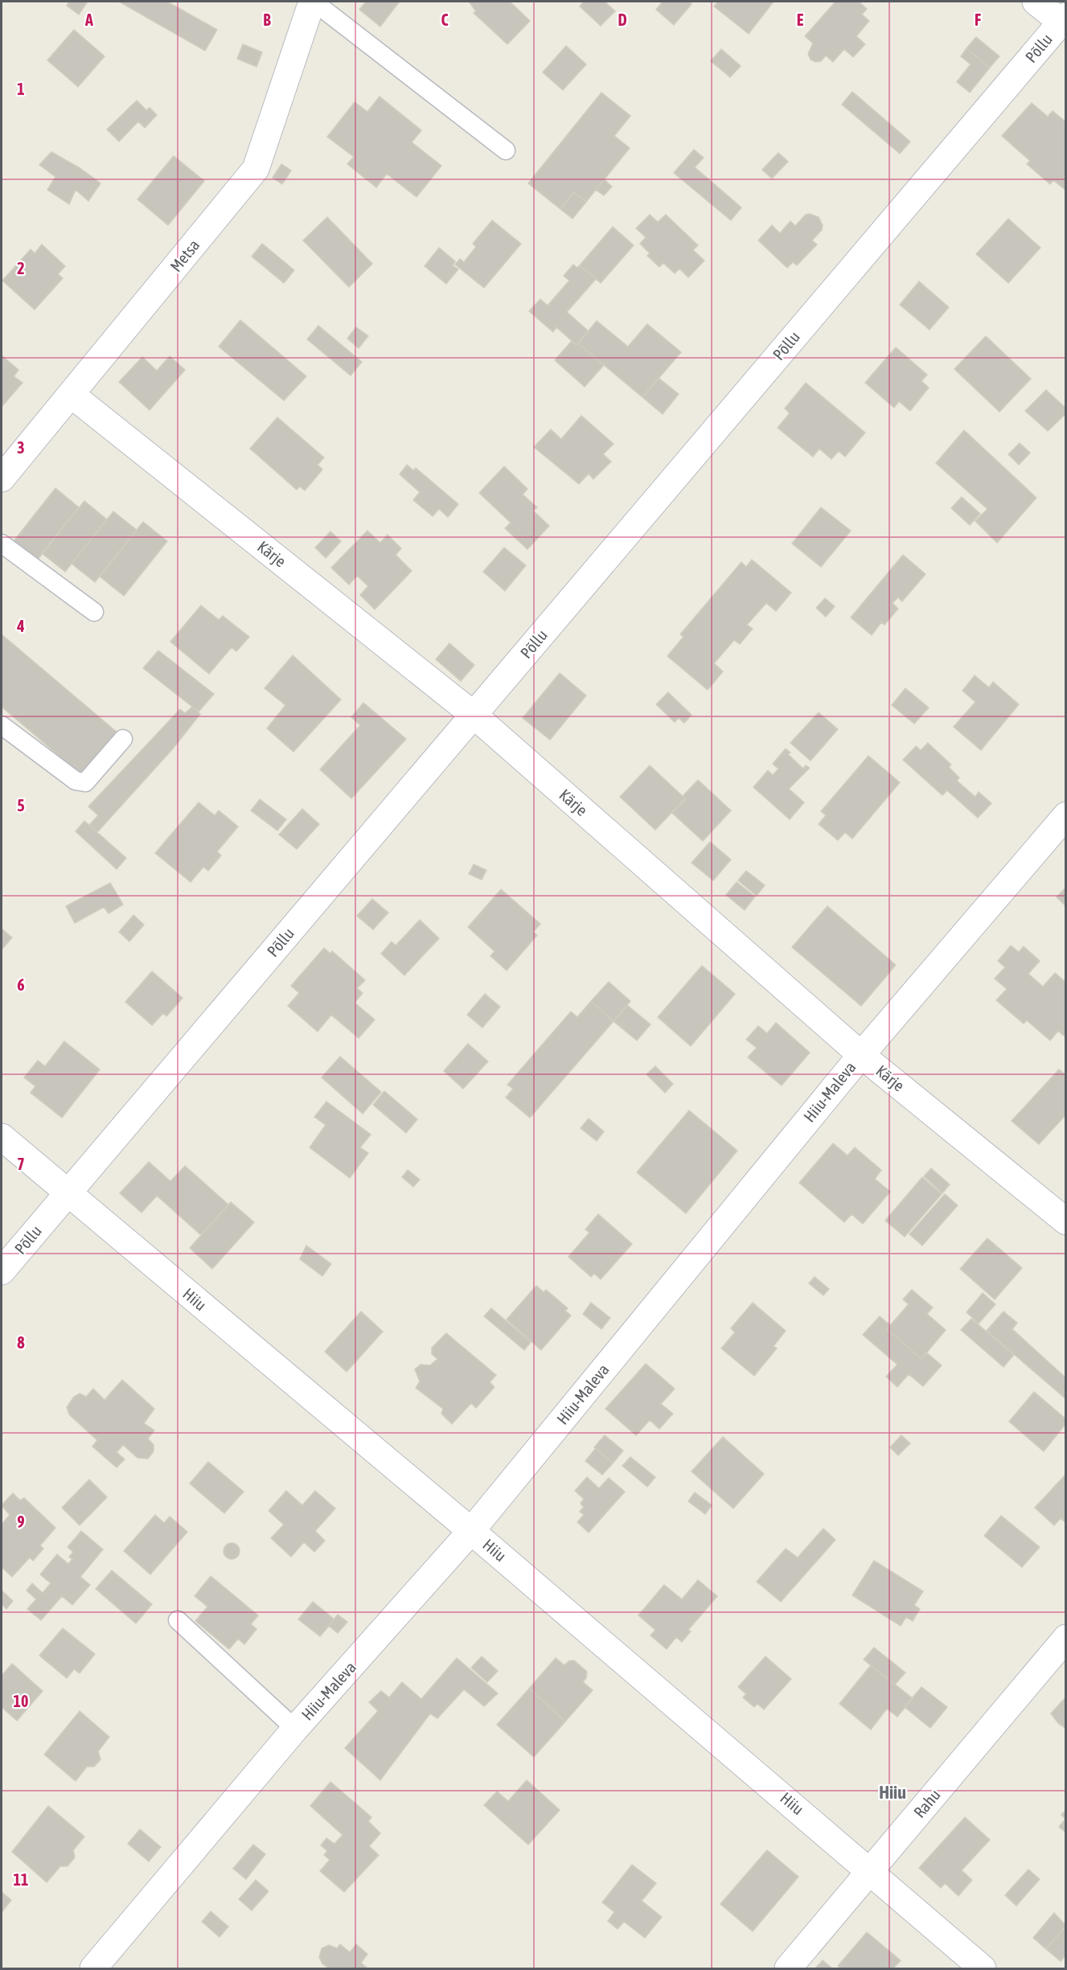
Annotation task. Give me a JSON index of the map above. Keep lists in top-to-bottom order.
{
  "streets": {
    "street": [
      "Põllu",
      "Metsa",
      "Kärje",
      "Hiiu-Maleva",
      "Hiiu",
      "Rahu"
    ]
  },
  "crossings": [
    ["Põllu", "Kärje"],
    ["Põllu", "Hiiu"],
    ["Metsa", "Kärje"],
    ["Kärje", "Hiiu-Maleva"],
    ["Hiiu-Maleva", "Hiiu"],
    ["Hiiu", "Rahu"]
  ],
  "districts": ["Hiiu"],
  "grid": {
    "columns": [
      "A",
      "B",
      "C",
      "D",
      "E",
      "F"
    ],
    "rows": [
      "1",
      "2",
      "3",
      "4",
      "5",
      "6",
      "7",
      "8",
      "9",
      "10",
      "11"
    ]
  }
}
